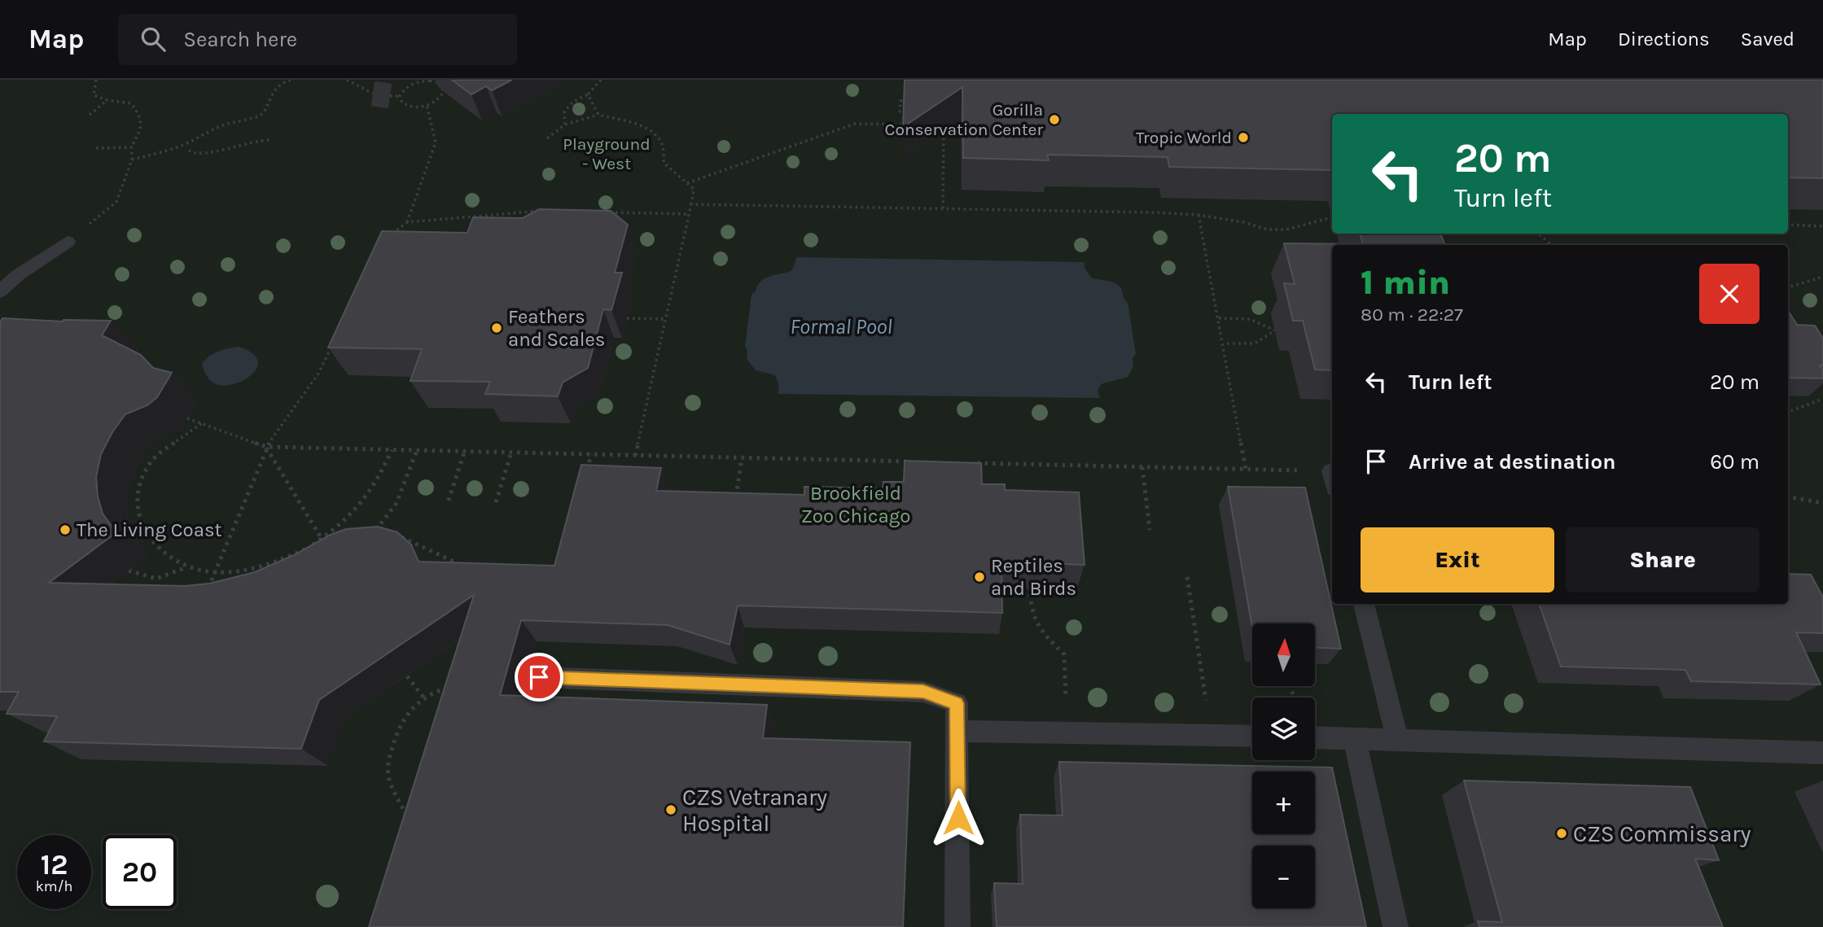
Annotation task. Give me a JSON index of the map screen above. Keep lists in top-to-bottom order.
{
  "water": ["Formal Pool"],
  "parks": ["Playground - West", "Brookfield Zoo Chicago"],
  "places": [
    "Gorilla Conservation Center",
    "Tropic World",
    "Feathers and Scales",
    "The Living Coast",
    "Reptiles and Birds",
    "CZS Vetranary Hospital",
    "CZS Commissary"
  ],
  "north": "top",
  "page": {
    "header": "Map",
    "search": "Search here",
    "nav": ["Map", "Directions", "Saved"],
    "turn": ["20 m", "Turn left"],
    "heading": ["1 min", "80 m · 22:27"],
    "list": [
      {
        "name": "Turn left",
        "value": "20 m"
      },
      {
        "name": "Arrive at destination",
        "value": "60 m"
      }
    ],
    "buttons": ["Exit", "Share"],
    "map_buttons": ["+", "−"],
    "speed": "12 km/h",
    "limit": "20"
  }
}
